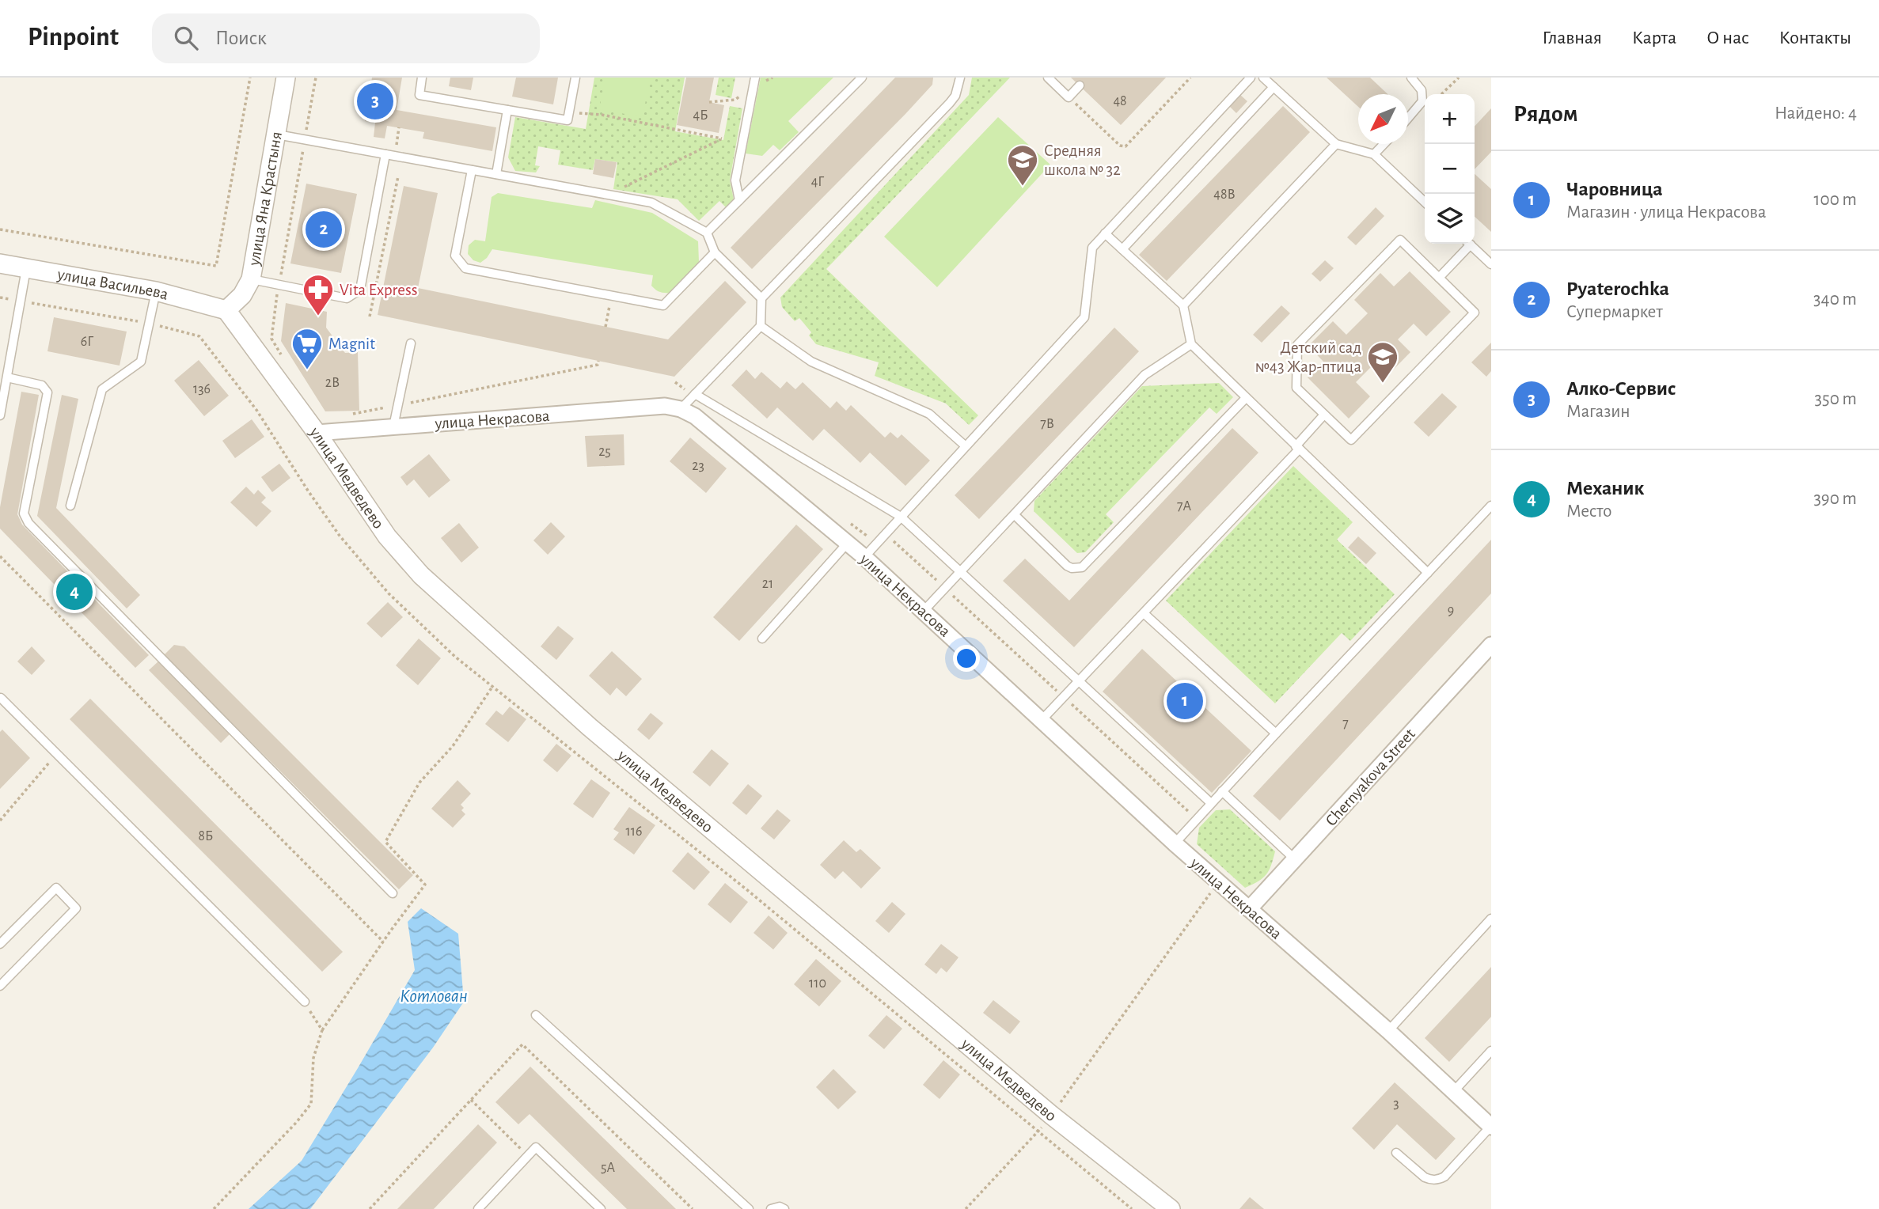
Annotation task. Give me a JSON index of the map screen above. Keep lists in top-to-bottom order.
{
  "streets": {
    "street": [
      "улица Яна Крастыня",
      "улица Васильева",
      "улица Некрасова",
      "улица Медведево",
      "Chernyakova Street"
    ]
  },
  "crossings": [
    ["улица Яна Крастыня", "улица Васильева"],
    ["улица Яна Крастыня", "улица Медведево"],
    ["улица Васильева", "улица Медведево"],
    ["улица Некрасова", "улица Медведево"],
    ["улица Некрасова", "Chernyakova Street"]
  ],
  "water": ["Котлован"],
  "places": {
    "school or university": ["Средняя школа № 32", "Детский сад №43 Жар-птица"],
    "pharmacy": ["Vita Express"],
    "supermarket": ["Magnit"]
  },
  "house_numbers": [
    "48",
    "4Б",
    "4Г",
    "48В",
    "6Г",
    "2В",
    "136",
    "7В",
    "25",
    "23",
    "7А",
    "21",
    "9",
    "7",
    "116",
    "8Б",
    "110",
    "3",
    "5А"
  ],
  "north": "bottom left",
  "page": {
    "header": "Pinpoint",
    "search": "Поиск",
    "nav": [
      "Главная",
      "Карта",
      "О нас",
      "Контакты"
    ],
    "heading": ["Рядом", "Найдено: 4"],
    "pins": [
      "3",
      "2",
      "4",
      "1"
    ],
    "map_buttons": ["+", "−"],
    "list": [
      {
        "mark": "1",
        "name": "Чаровница",
        "note": "Магазин · улица Некрасова",
        "value": "100 m"
      },
      {
        "mark": "2",
        "name": "Pyaterochka",
        "note": "Супермаркет",
        "value": "340 m"
      },
      {
        "mark": "3",
        "name": "Алко-Сервис",
        "note": "Магазин",
        "value": "350 m"
      },
      {
        "mark": "4",
        "name": "Механик",
        "note": "Место",
        "value": "390 m"
      }
    ]
  }
}
